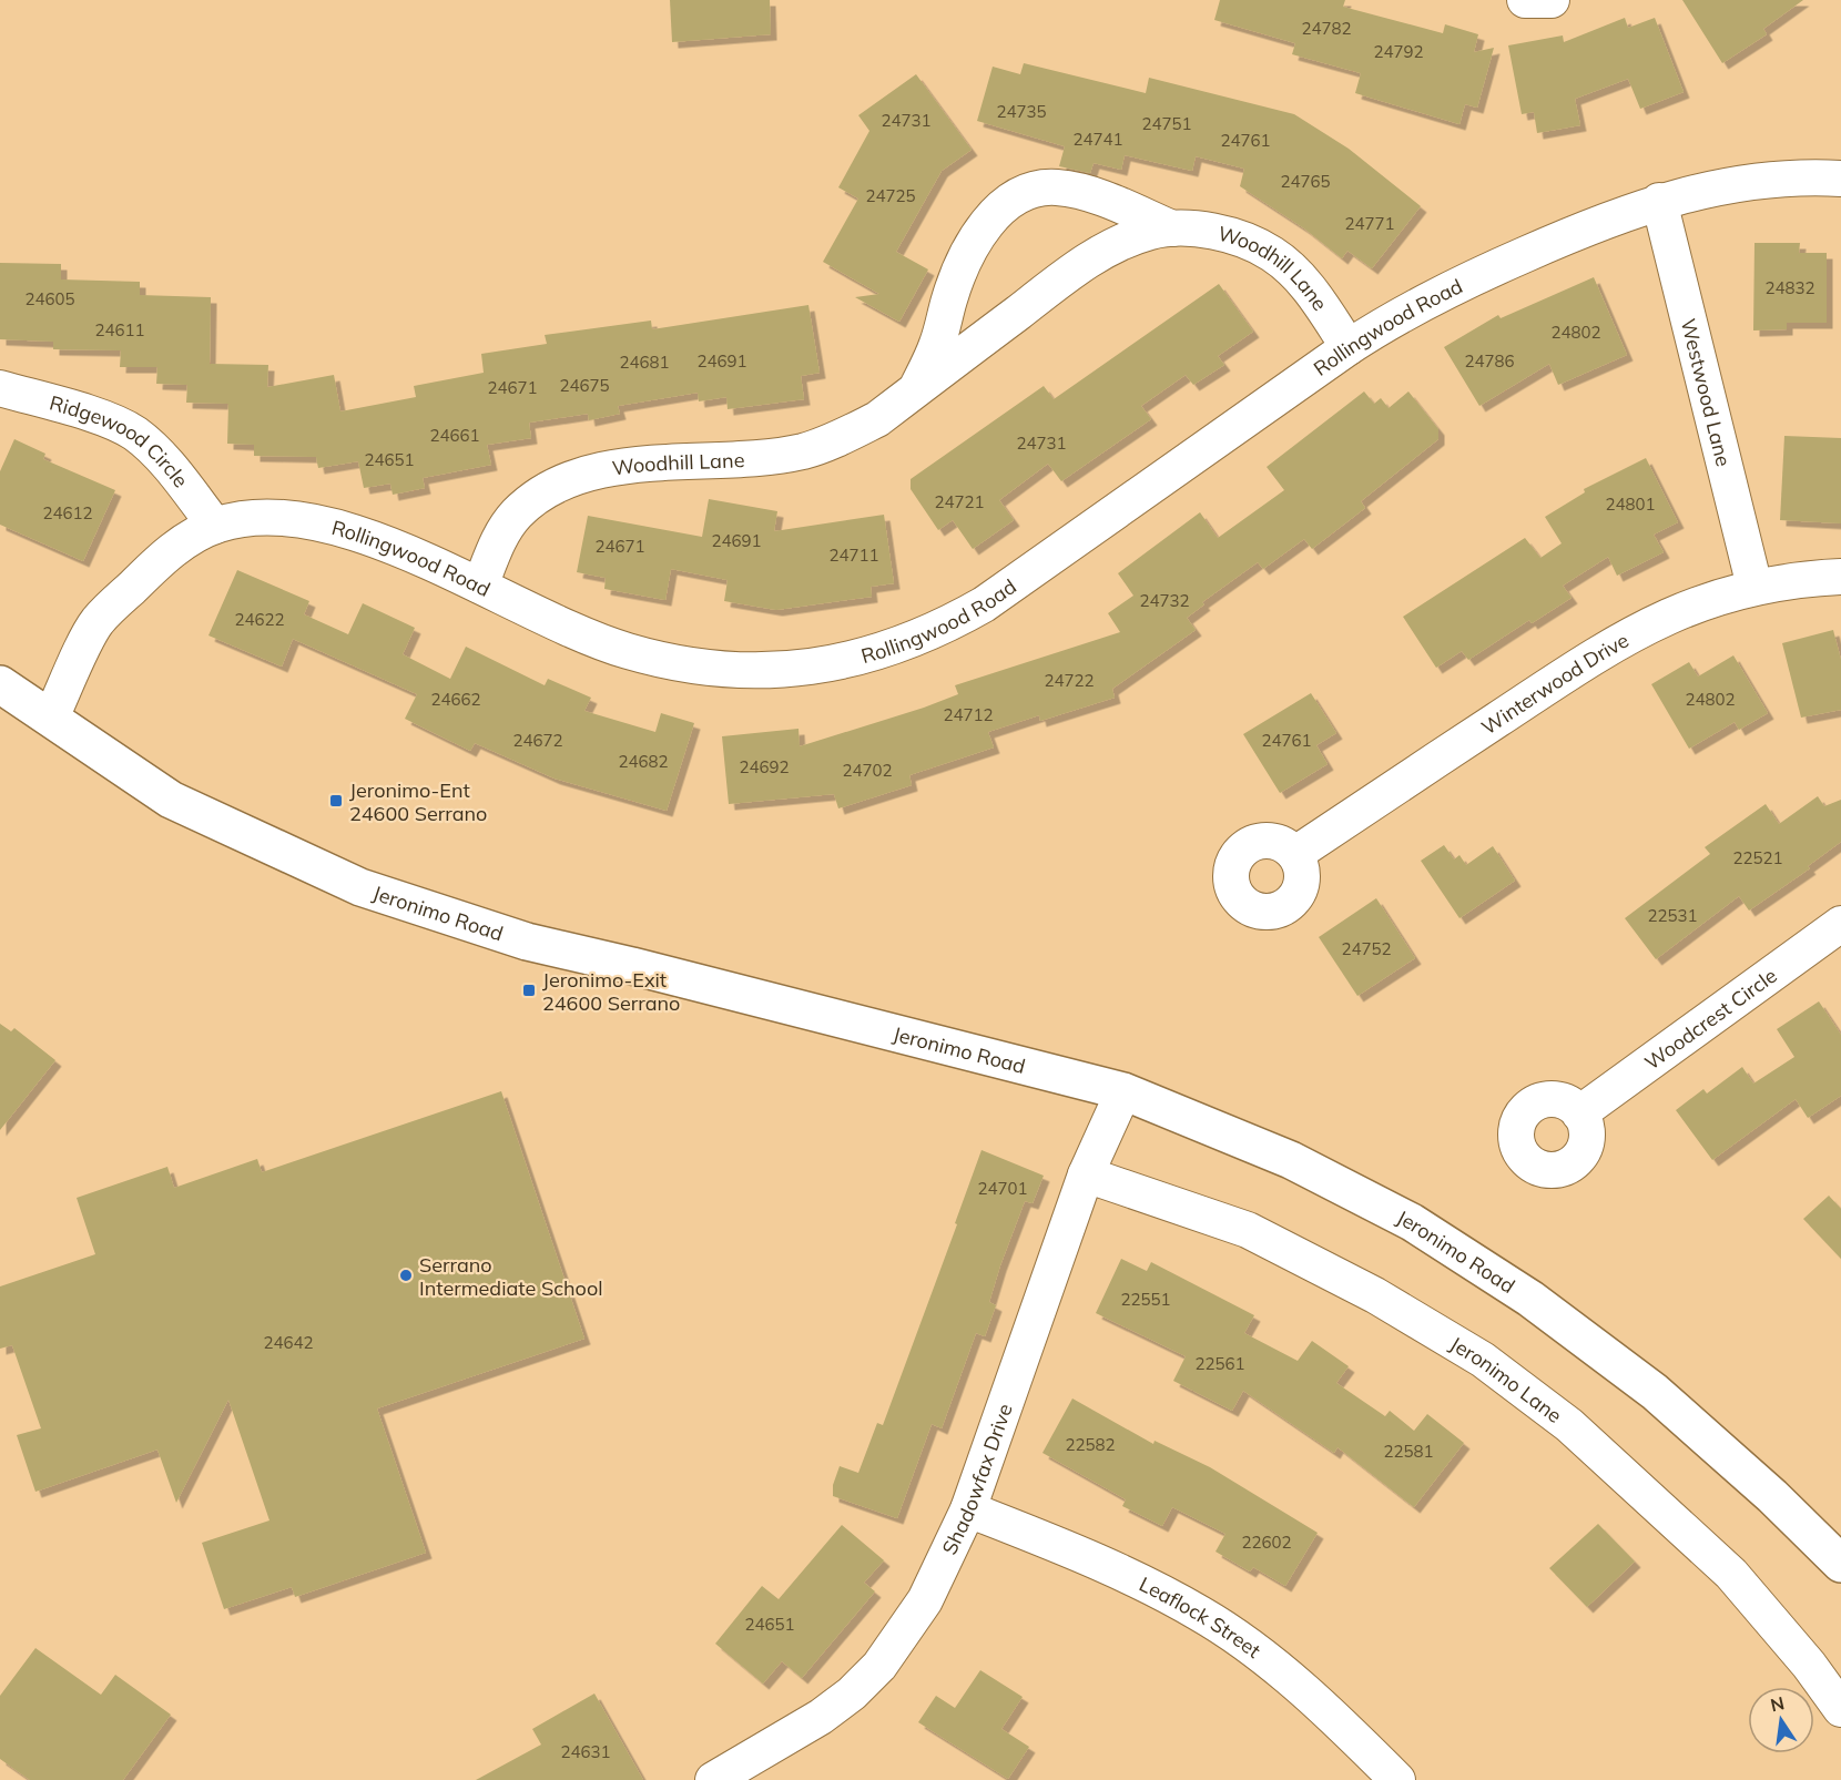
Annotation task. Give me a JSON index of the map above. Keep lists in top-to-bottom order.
{
  "streets": {
    "main road": ["Jeronimo Road"],
    "street": [
      "Woodhill Lane",
      "Rollingwood Road",
      "Westwood Lane",
      "Ridgewood Circle",
      "Winterwood Drive",
      "Woodcrest Circle",
      "Jeronimo Lane",
      "Shadowfax Drive",
      "Leaflock Street"
    ]
  },
  "crossings": [
    ["Woodhill Lane", "Rollingwood Road"],
    ["Rollingwood Road", "Westwood Lane"],
    ["Rollingwood Road", "Ridgewood Circle"],
    ["Rollingwood Road", "Jeronimo Road"],
    ["Westwood Lane", "Winterwood Drive"],
    ["Jeronimo Road", "Shadowfax Drive"],
    ["Jeronimo Lane", "Shadowfax Drive"],
    ["Shadowfax Drive", "Leaflock Street"]
  ],
  "places": {
    "transit": ["Jeronimo-Ent 24600 Serrano", "Jeronimo-Exit 24600 Serrano"],
    "other": ["Serrano Intermediate School"]
  },
  "house_numbers": [
    "24782",
    "24792",
    "24735",
    "24731",
    "24751",
    "24741",
    "24761",
    "24765",
    "24725",
    "24771",
    "24832",
    "24605",
    "24611",
    "24802",
    "24691",
    "24786",
    "24681",
    "24675",
    "24671",
    "24661",
    "24731",
    "24651",
    "24721",
    "24801",
    "24612",
    "24691",
    "24671",
    "24711",
    "24732",
    "24622",
    "24722",
    "24662",
    "24802",
    "24712",
    "24672",
    "24761",
    "24682",
    "24692",
    "24702",
    "22521",
    "22531",
    "24752",
    "24701",
    "22551",
    "24642",
    "22561",
    "22582",
    "22581",
    "22602",
    "24651",
    "24631"
  ],
  "north": "top"
}
